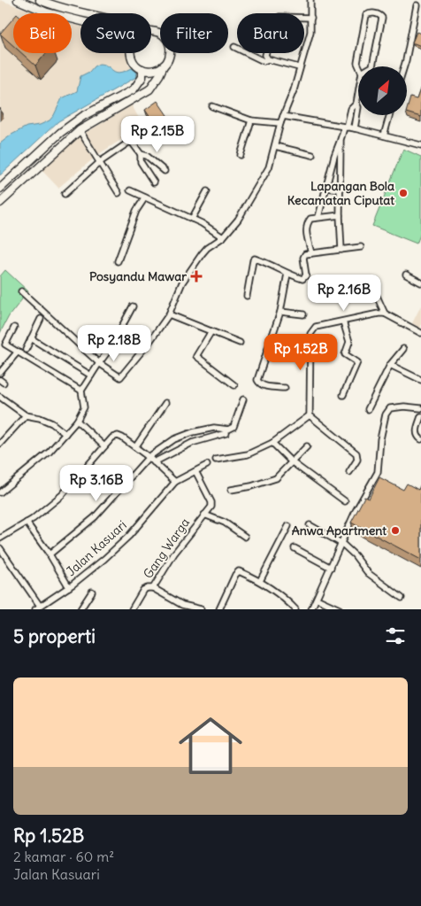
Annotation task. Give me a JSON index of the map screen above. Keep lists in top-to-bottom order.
{
  "streets": {
    "street": ["Jalan Kasuari", "Gang Warga"]
  },
  "crossings": [
    ["Jalan Kasuari", "Gang Warga"]
  ],
  "places": {
    "other": ["Lapangan Bola Kecamatan Ciputat", "Anwa Apartment"],
    "health": ["Posyandu Mawar"]
  },
  "north": "top right",
  "page": {
    "chip": [
      "Beli",
      "Sewa",
      "Filter",
      "Baru"
    ],
    "price": [
      "Rp 2.15B",
      "Rp 2.16B",
      "Rp 2.18B",
      "Rp 1.52B",
      "Rp 3.16B"
    ],
    "heading": "5 properti",
    "list": [
      {
        "name": "Rp 1.52B",
        "note": "2 kamar · 60 m² · Jalan Kasuari"
      }
    ]
  }
}
